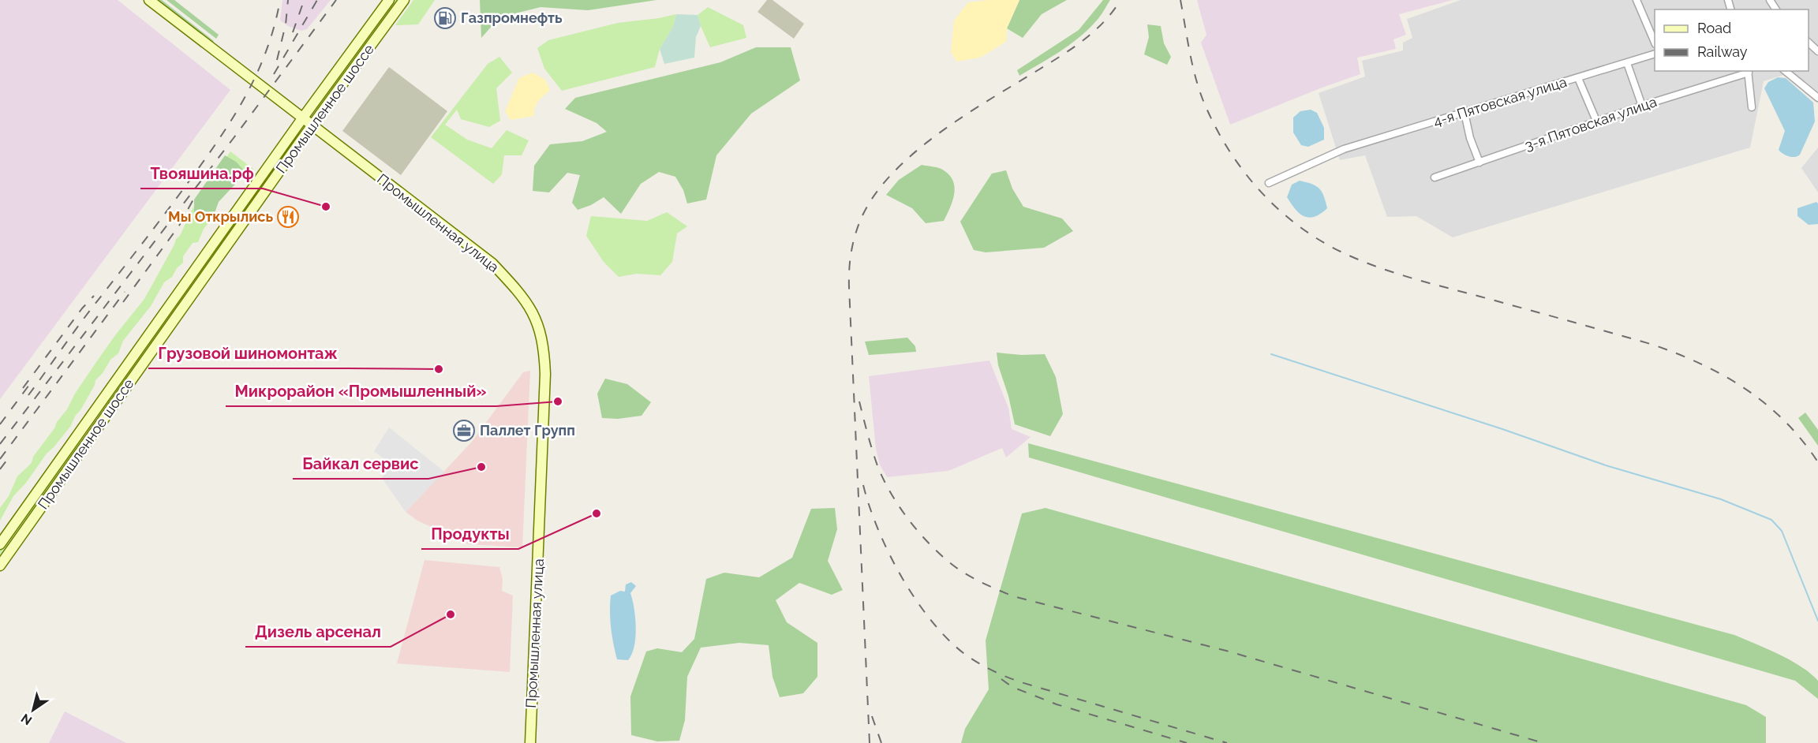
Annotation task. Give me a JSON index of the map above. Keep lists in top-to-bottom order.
{
  "streets": {
    "main road": ["Промышленное шоссе", "Промышленная улица"],
    "street": ["4-я Пятовская улица", "3-я Пятовская улица"]
  },
  "crossings": [
    ["Промышленное шоссе", "Промышленная улица"]
  ],
  "places": {
    "fuel station": ["Газпромнефть"],
    "other": [
      "Твояшина.рф",
      "Грузовой шиномонтаж",
      "Микрорайон «Промышленный»",
      "Байкал сервис",
      "Продукты",
      "Дизель арсенал"
    ],
    "restaurant": ["Мы Открылись"],
    "office": ["Паллет Групп"]
  },
  "legend": ["Road", "Railway"],
  "north": "bottom left"
}
